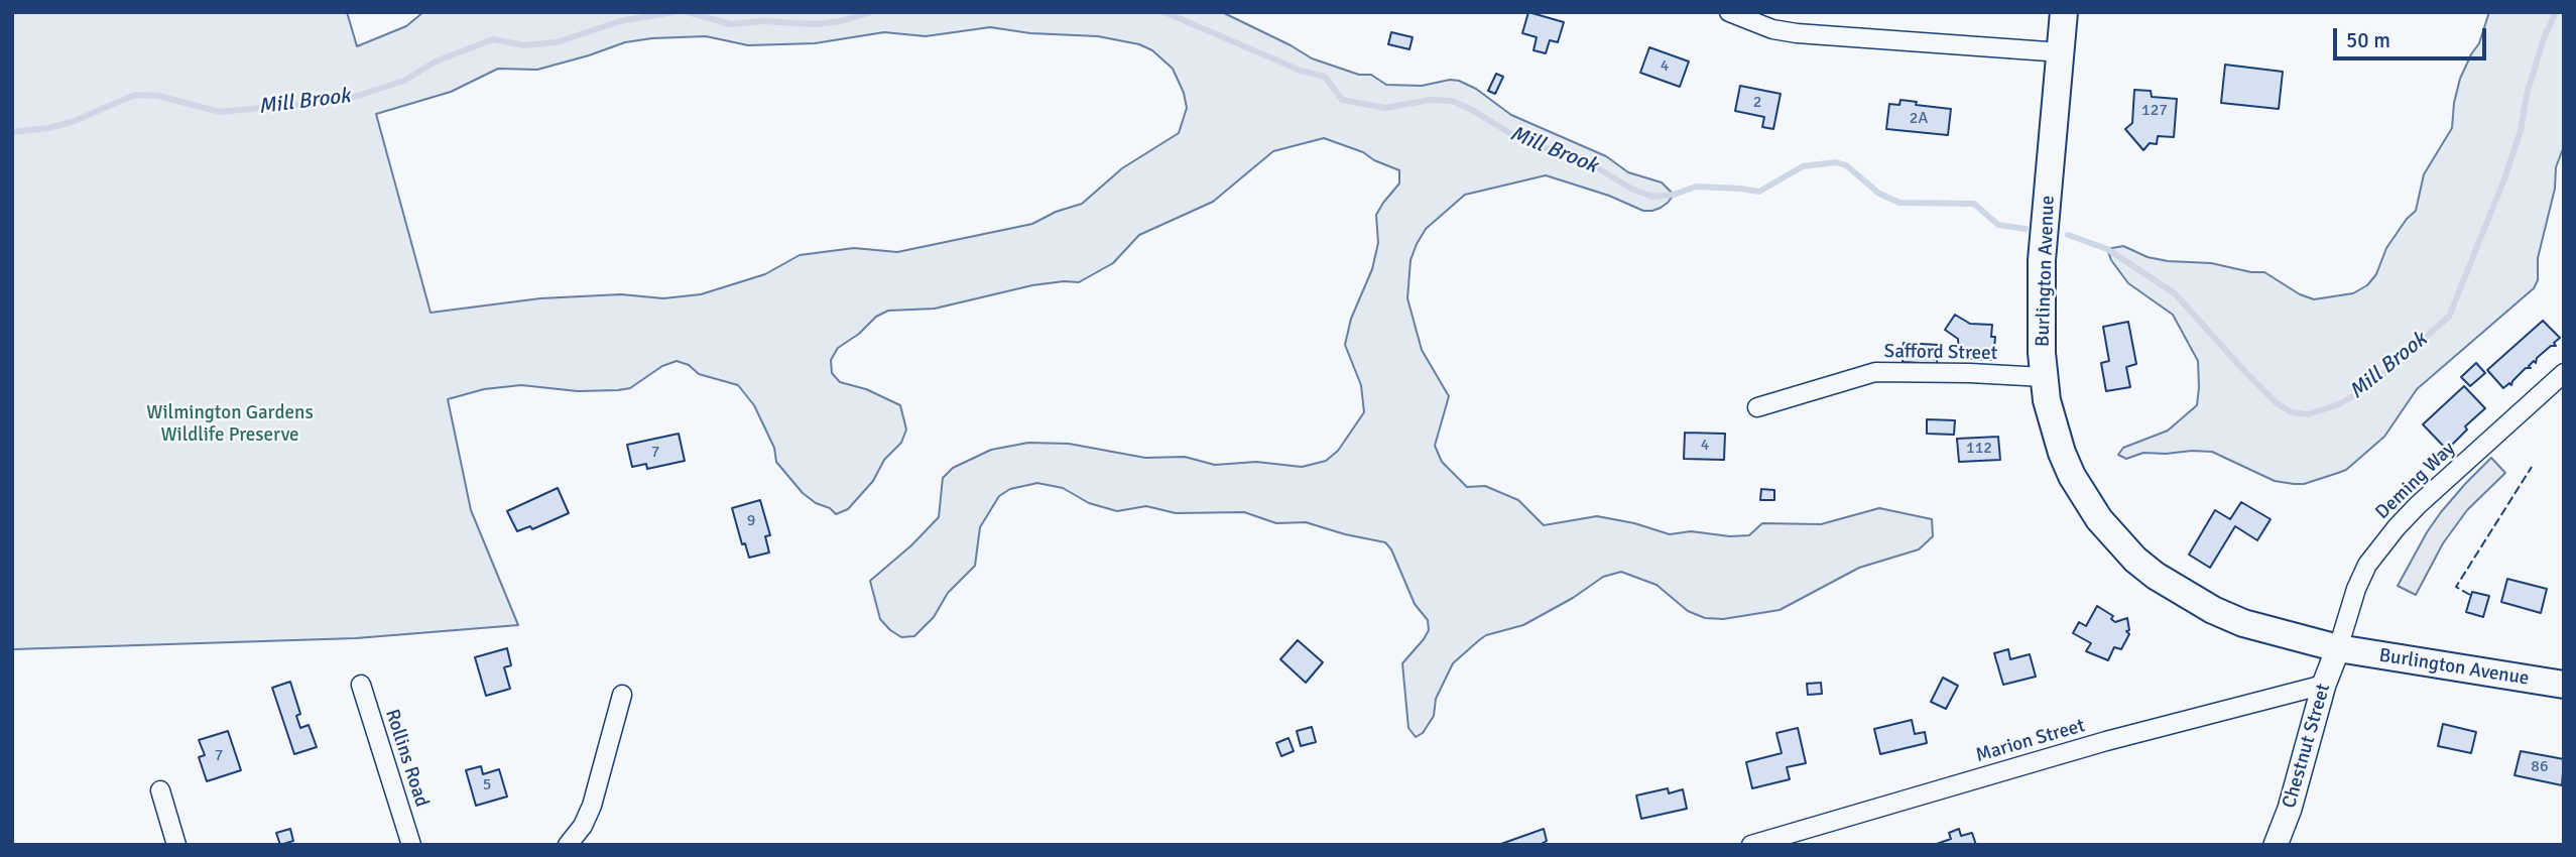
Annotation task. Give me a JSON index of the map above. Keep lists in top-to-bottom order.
{
  "streets": {
    "main road": ["Burlington Avenue"],
    "street": [
      "Safford Street",
      "Deming Way",
      "Marion Street",
      "Chestnut Street",
      "Rollins Road"
    ]
  },
  "crossings": [
    ["Burlington Avenue", "Safford Street"],
    ["Burlington Avenue", "Deming Way"],
    ["Burlington Avenue", "Chestnut Street"],
    ["Deming Way", "Chestnut Street"],
    ["Marion Street", "Chestnut Street"]
  ],
  "water": ["Mill Brook"],
  "parks": ["Wilmington Gardens Wildlife Preserve"],
  "house_numbers": [
    "4",
    "2",
    "127",
    "2A",
    "4",
    "112",
    "7",
    "9",
    "7",
    "86",
    "5"
  ],
  "scale_bar": "50 m"
}
